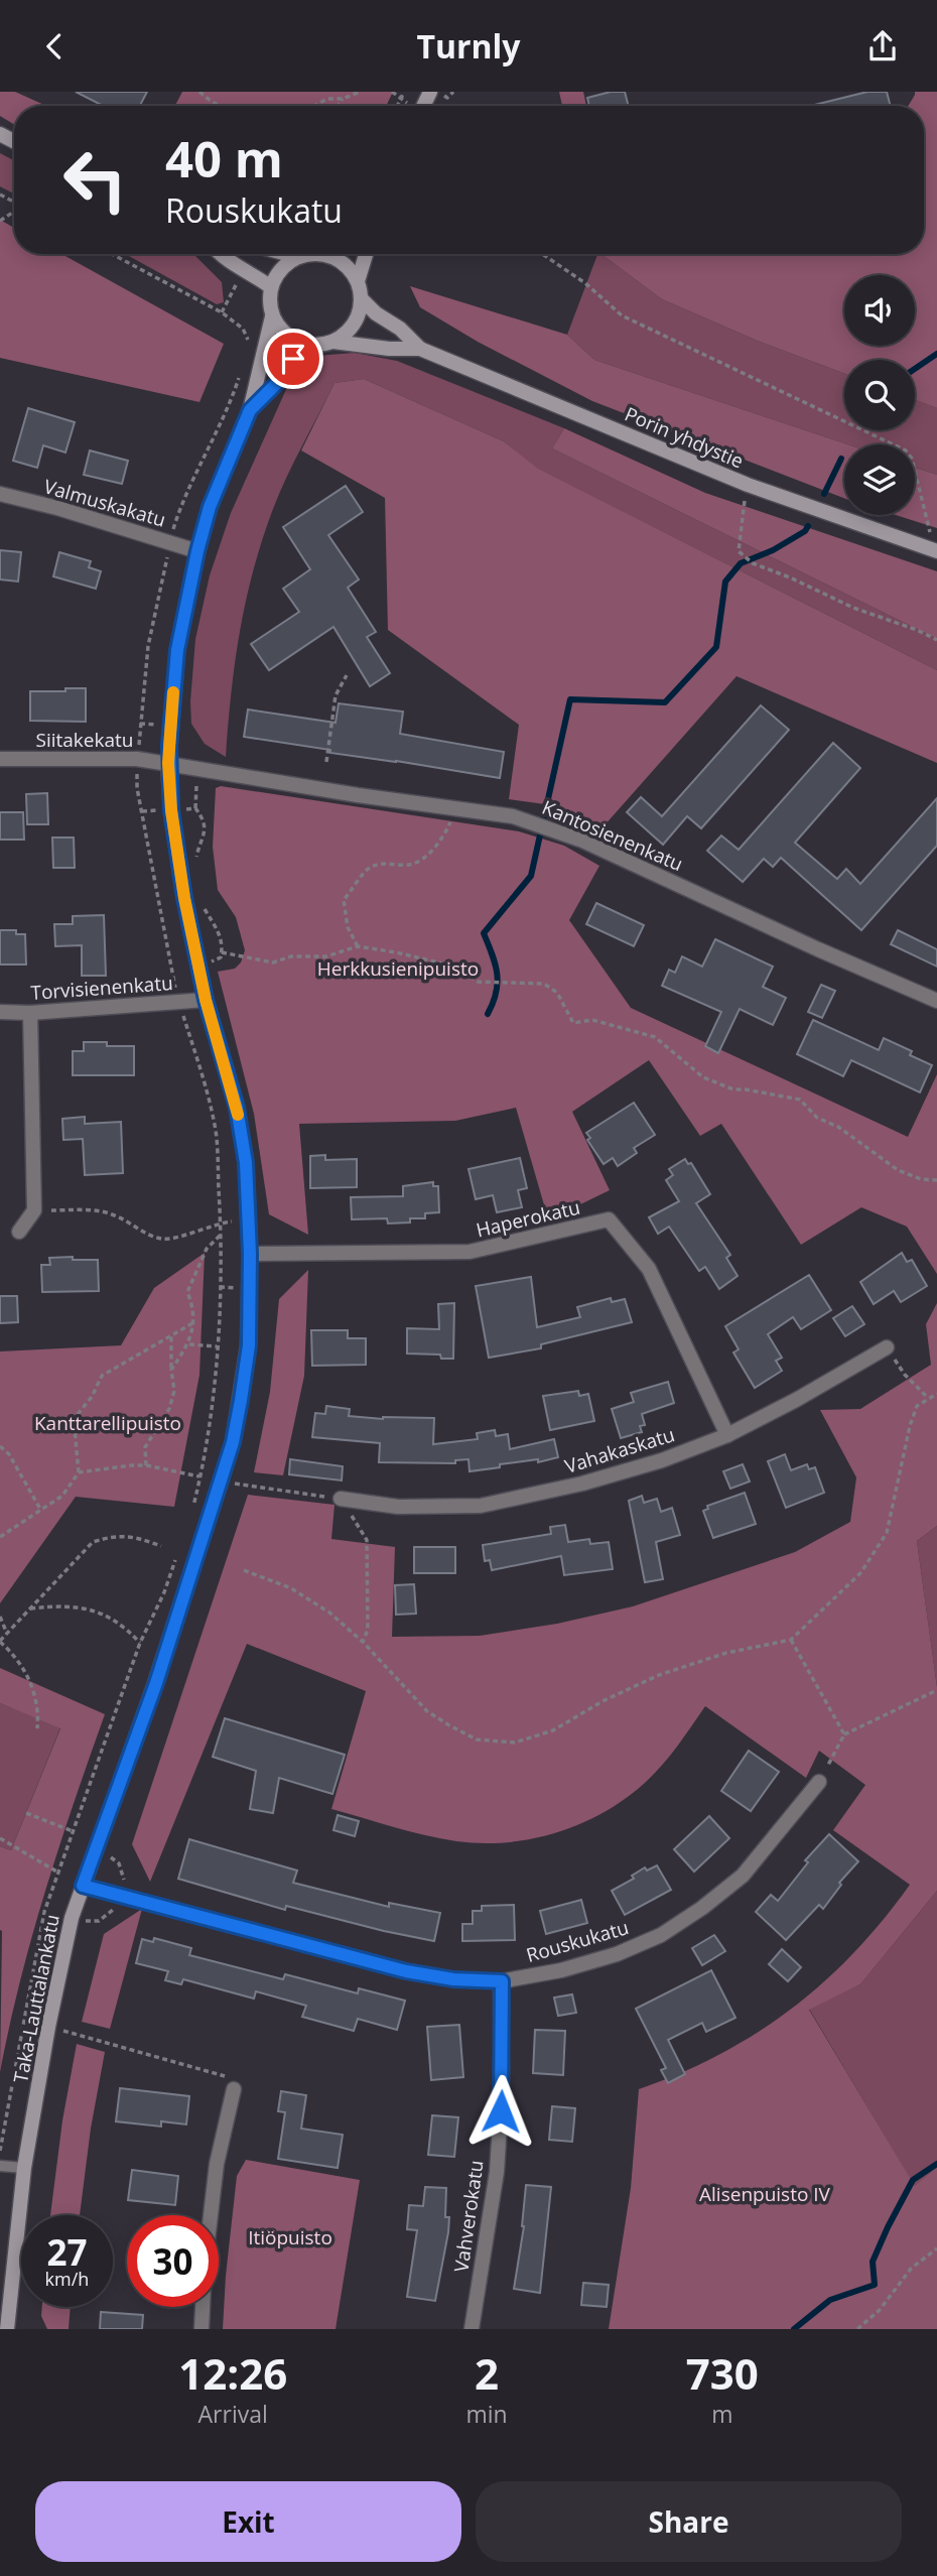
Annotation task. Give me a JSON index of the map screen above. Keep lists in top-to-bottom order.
{
  "streets": {
    "main road": ["Porin yhdystie", "Taka-Lauttalankatu"],
    "street": [
      "Valmuskakatu",
      "Siitakekatu",
      "Kantosienenkatu",
      "Torvisienenkatu",
      "Haperokatu",
      "Vahakaskatu",
      "Rouskukatu",
      "Vahverokatu"
    ]
  },
  "crossings": [
    ["Valmuskakatu", "Taka-Lauttalankatu"],
    ["Siitakekatu", "Kantosienenkatu"],
    ["Siitakekatu", "Taka-Lauttalankatu"],
    ["Kantosienenkatu", "Taka-Lauttalankatu"],
    ["Torvisienenkatu", "Taka-Lauttalankatu"],
    ["Haperokatu", "Vahakaskatu"],
    ["Haperokatu", "Taka-Lauttalankatu"],
    ["Rouskukatu", "Taka-Lauttalankatu"],
    ["Rouskukatu", "Vahverokatu"]
  ],
  "parks": [
    "Herkkusienipuisto",
    "Kanttarellipuisto",
    "Alisenpuisto IV",
    "Itiöpuisto"
  ],
  "page": {
    "header": "Turnly",
    "turn": ["40 m", "Rouskukatu"],
    "speed": "27 km/h",
    "limit": "30",
    "eta": [
      "12:26",
      "Arrival",
      "2",
      "min",
      "730",
      "m"
    ],
    "buttons": ["Exit", "Share"]
  }
}
